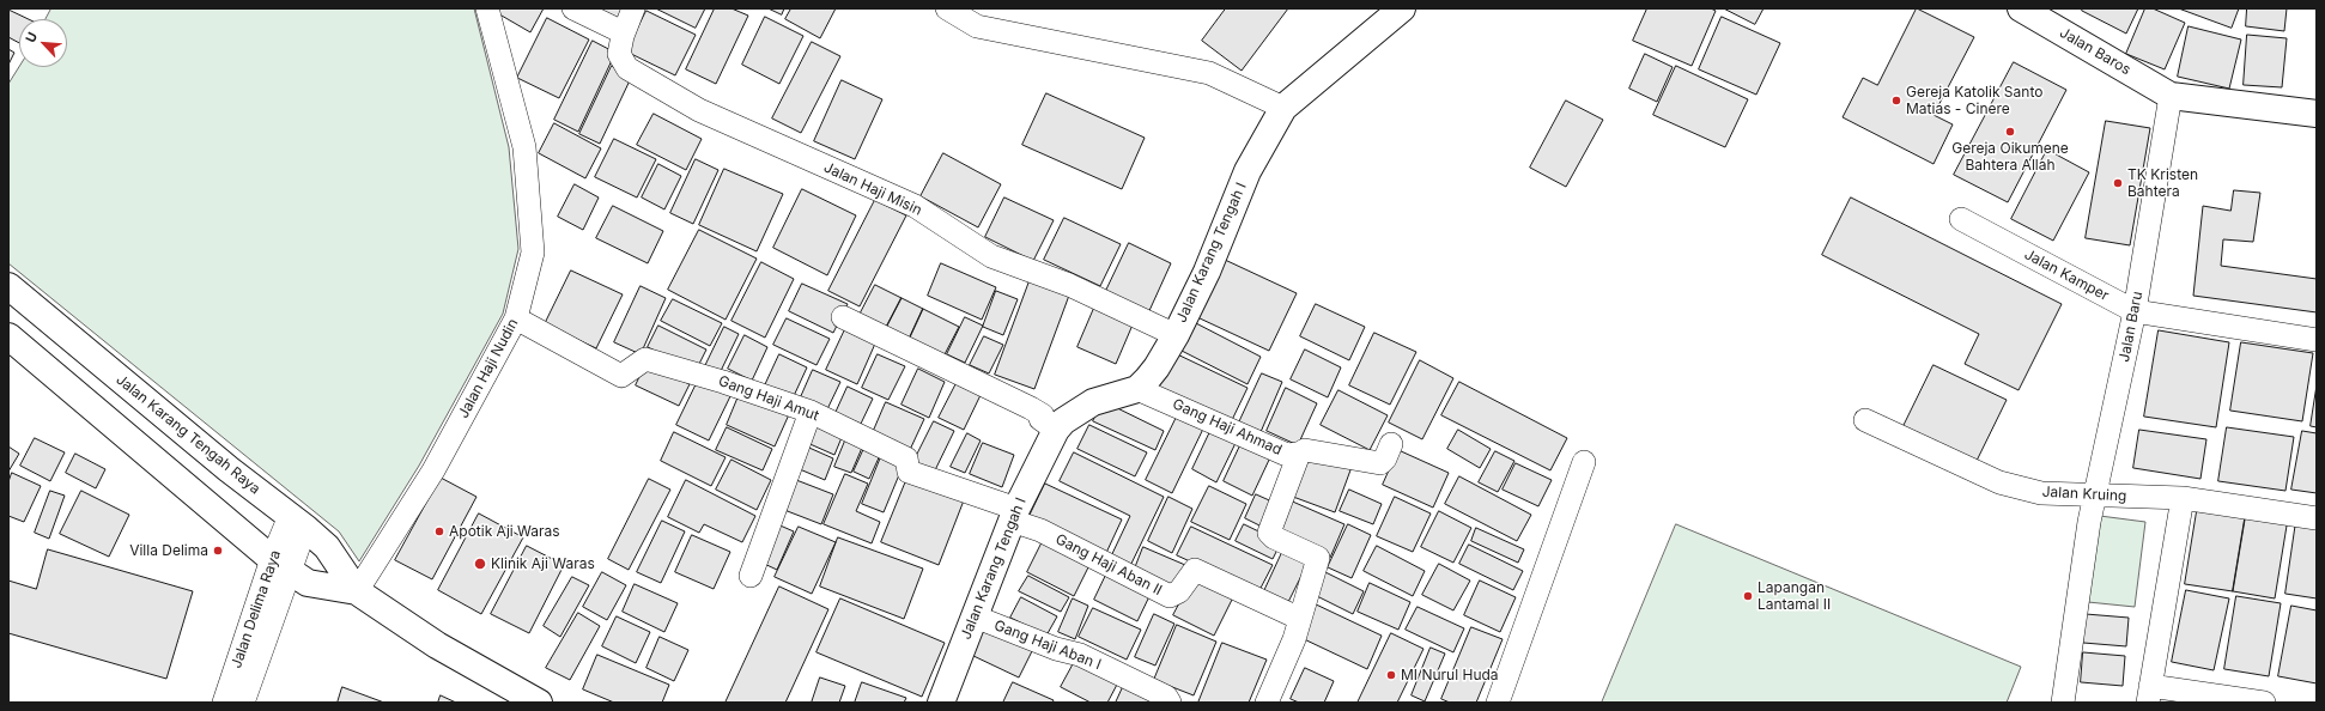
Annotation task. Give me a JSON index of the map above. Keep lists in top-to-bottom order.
{
  "streets": {
    "street": [
      "Jalan Baros",
      "Jalan Haji Misin",
      "Jalan Karang Tengah I",
      "Jalan Kamper",
      "Jalan Baru",
      "Jalan Haji Nudin",
      "Gang Haji Amut",
      "Gang Haji Ahmad",
      "Jalan Karang Tengah Raya",
      "Jalan Kruing",
      "Gang Haji Aban II",
      "Jalan Delima Raya",
      "Gang Haji Aban I"
    ]
  },
  "crossings": [
    ["Jalan Baros", "Jalan Baru"],
    ["Jalan Haji Misin", "Jalan Karang Tengah I"],
    ["Jalan Karang Tengah I", "Gang Haji Amut"],
    ["Jalan Karang Tengah I", "Gang Haji Ahmad"],
    ["Jalan Karang Tengah I", "Gang Haji Aban II"],
    ["Jalan Karang Tengah I", "Gang Haji Aban I"],
    ["Jalan Kamper", "Jalan Baru"],
    ["Jalan Baru", "Jalan Kruing"],
    ["Jalan Haji Nudin", "Gang Haji Amut"],
    ["Jalan Haji Nudin", "Jalan Karang Tengah Raya"],
    ["Gang Haji Amut", "Gang Haji Aban II"],
    ["Jalan Karang Tengah Raya", "Jalan Delima Raya"]
  ],
  "places": [
    "Gereja Katolik Santo Matias - Cinere",
    "Gereja Oikumene Bahtera Allah",
    "TK Kristen Bahtera",
    "Apotik Aji Waras",
    "Villa Delima",
    "Klinik Aji Waras",
    "Lapangan Lantamal II",
    "MI Nurul Huda"
  ],
  "north": "top left"
}
